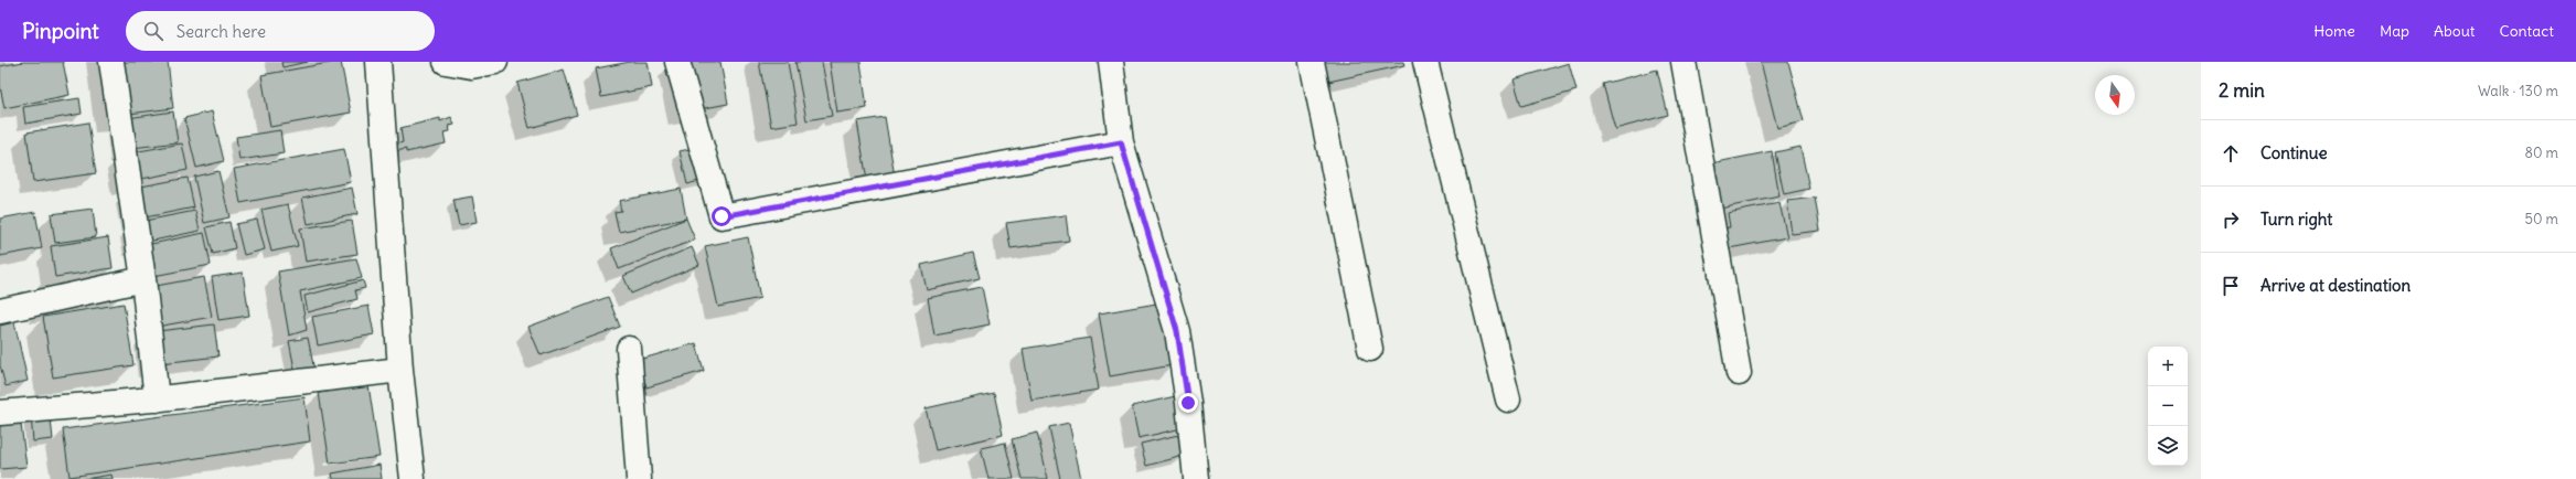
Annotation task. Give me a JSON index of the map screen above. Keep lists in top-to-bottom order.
{
  "north": "bottom",
  "page": {
    "header": "Pinpoint",
    "search": "Search here",
    "nav": [
      "Home",
      "Map",
      "About",
      "Contact"
    ],
    "heading": ["2 min", "Walk · 130 m"],
    "list": [
      ["Continue", "80 m"],
      ["Turn right", "50 m"],
      "Arrive at destination"
    ],
    "map_buttons": ["+", "−"]
  }
}
